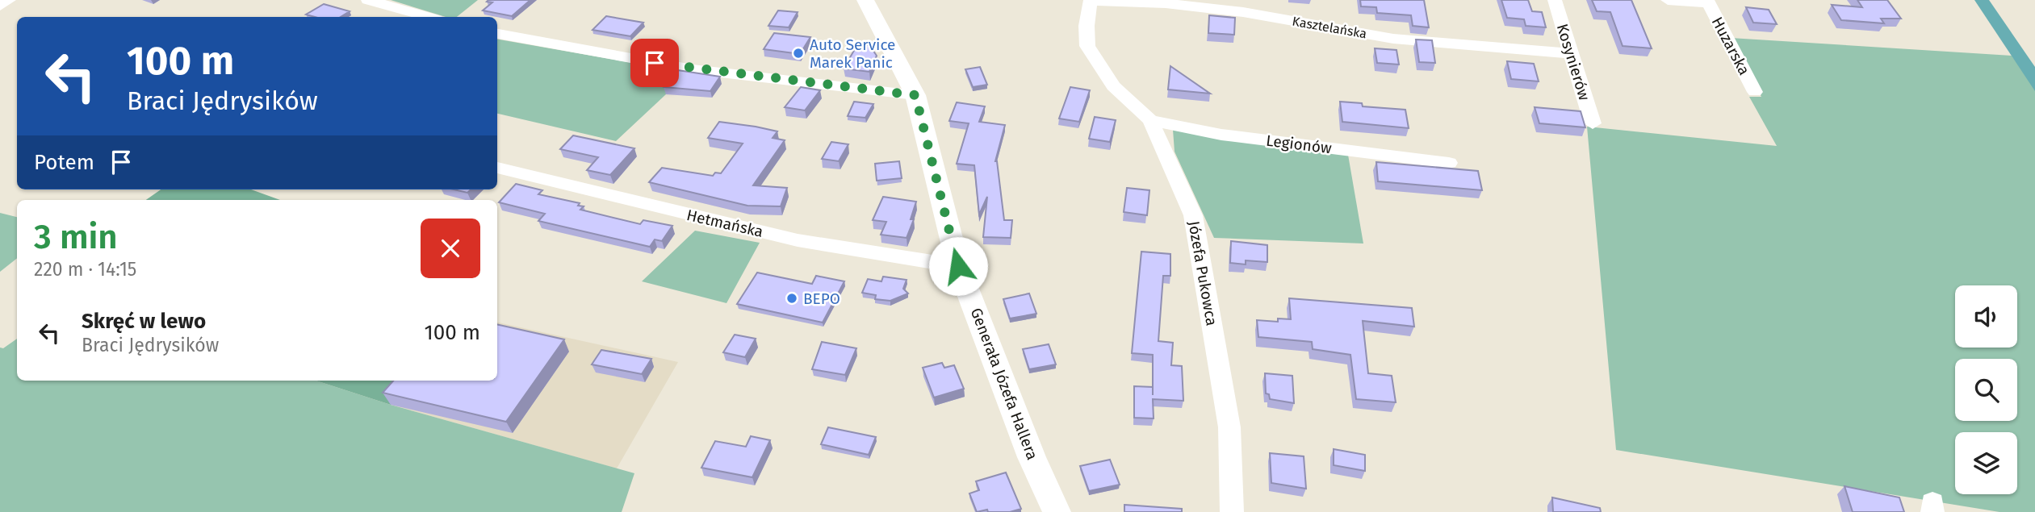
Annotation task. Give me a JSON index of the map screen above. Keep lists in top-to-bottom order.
{
  "streets": {
    "street": [
      "Kasztelańska",
      "Huzarska",
      "Kosynierów",
      "Legionów",
      "Hetmańska",
      "Józefa Pukowca",
      "Generała Józefa Hallera"
    ]
  },
  "crossings": [
    ["Kasztelańska", "Kosynierów"],
    ["Kasztelańska", "Józefa Pukowca"],
    ["Legionów", "Józefa Pukowca"],
    ["Hetmańska", "Generała Józefa Hallera"]
  ],
  "places": ["Auto Service Marek Panic", "BEPO"],
  "page": {
    "turn": ["100 m", "Braci Jędrysików"],
    "then": "Potem",
    "heading": ["3 min", "220 m · 14:15"],
    "list": [
      {
        "name": "Skręć w lewo",
        "note": "Braci Jędrysików",
        "value": "100 m"
      }
    ]
  }
}
